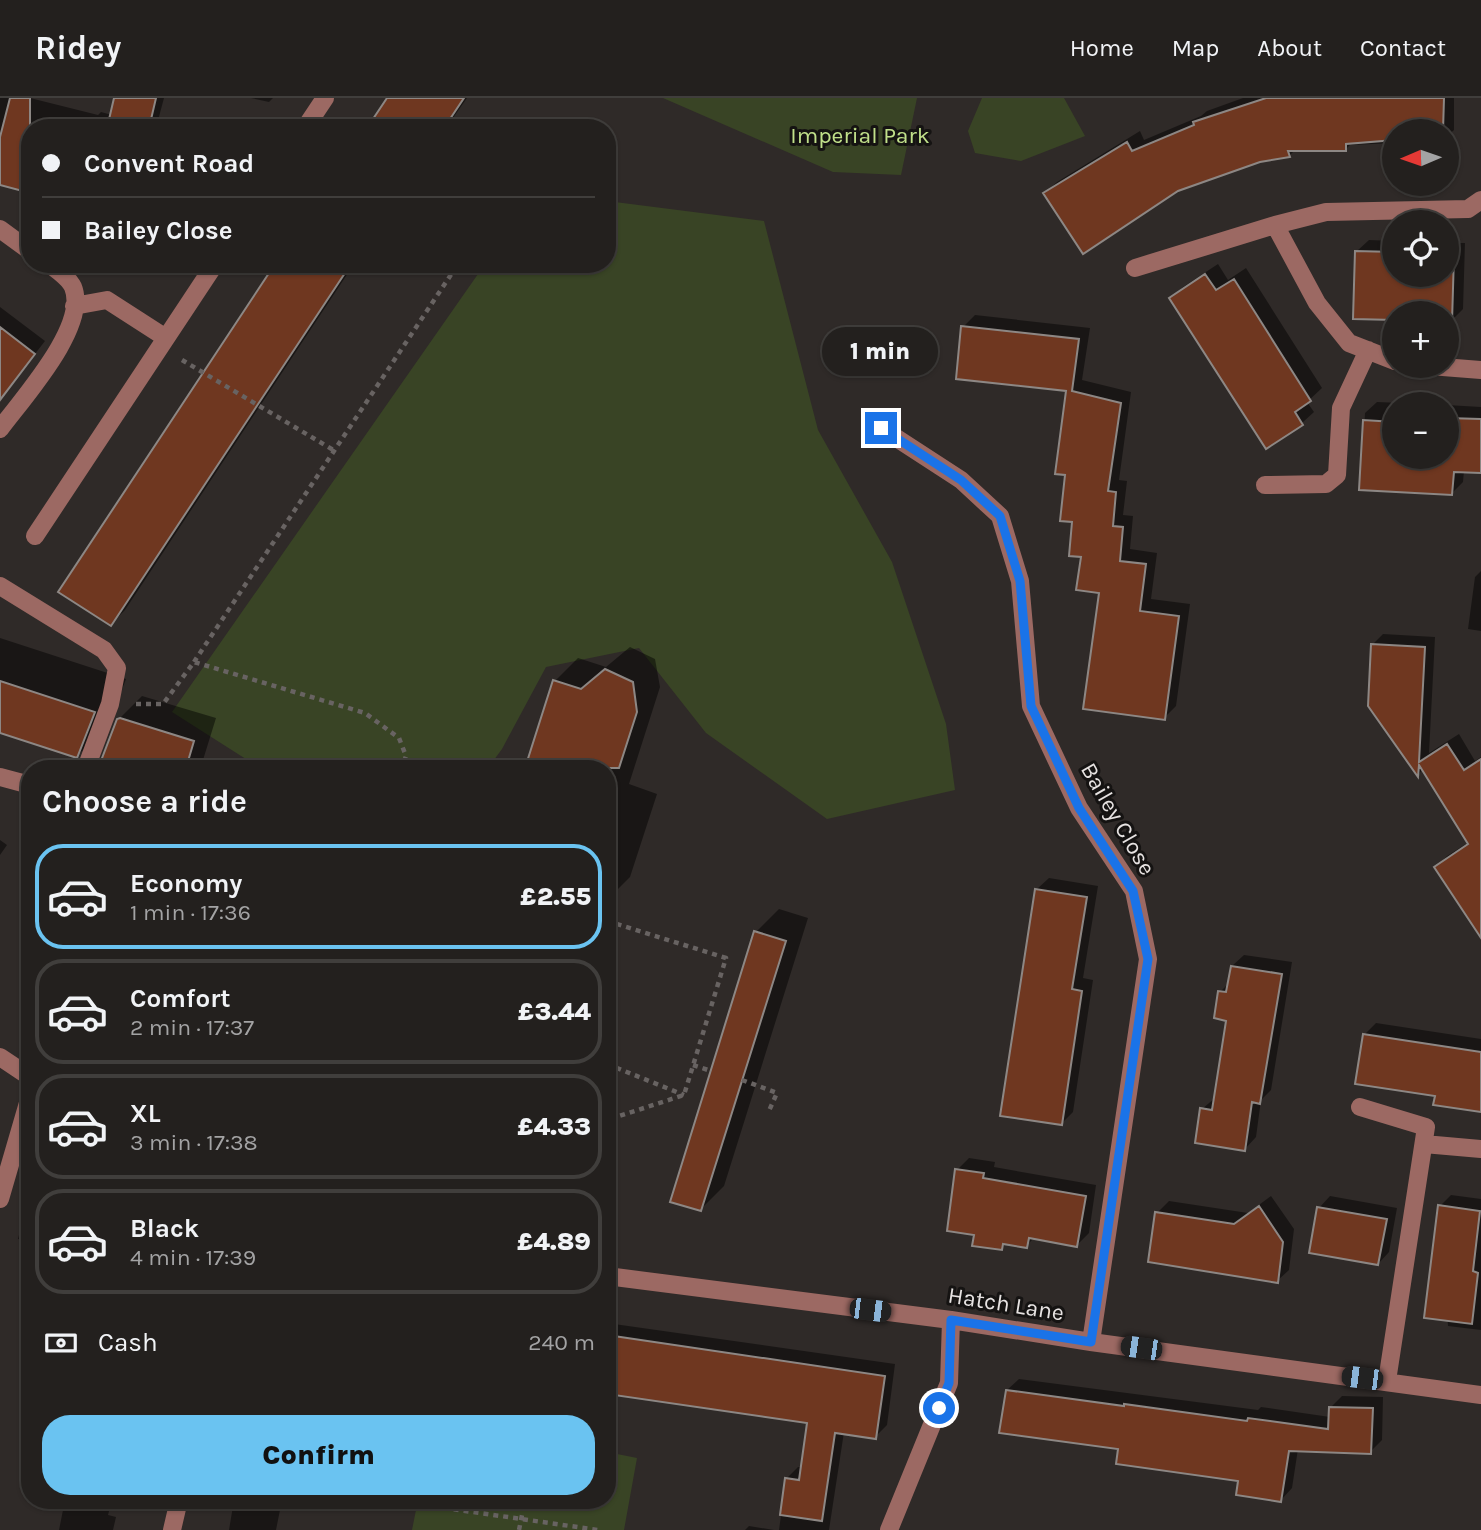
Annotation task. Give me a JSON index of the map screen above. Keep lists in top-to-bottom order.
{
  "streets": {
    "street": ["Bailey Close", "Hatch Lane"]
  },
  "crossings": [
    ["Bailey Close", "Hatch Lane"]
  ],
  "parks": ["Imperial Park"],
  "north": "left",
  "page": {
    "header": "Ridey",
    "nav": [
      "Home",
      "Map",
      "About",
      "Contact"
    ],
    "map_buttons": ["+", "−"],
    "banner": ["Convent Road", "Bailey Close"],
    "bubble": "1 min",
    "heading": "Choose a ride",
    "list": [
      {
        "name": "Economy",
        "note": "1 min · 17:36",
        "value": "£2.55"
      },
      {
        "name": "Comfort",
        "note": "2 min · 17:37",
        "value": "£3.44"
      },
      {
        "name": "XL",
        "note": "3 min · 17:38",
        "value": "£4.33"
      },
      {
        "name": "Black",
        "note": "4 min · 17:39",
        "value": "£4.89"
      }
    ],
    "pay": ["Cash", "240 m"],
    "buttons": "Confirm"
  }
}
